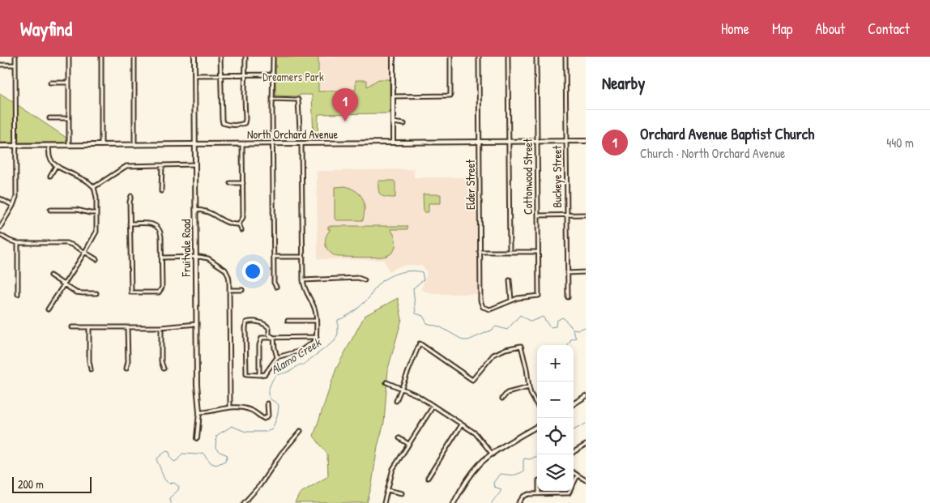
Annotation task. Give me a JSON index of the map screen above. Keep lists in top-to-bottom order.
{
  "streets": {
    "street": [
      "North Orchard Avenue",
      "Cottonwood Street",
      "Buckeye Street",
      "Elder Street",
      "Fruitvale Road"
    ]
  },
  "crossings": [
    ["North Orchard Avenue", "Cottonwood Street"],
    ["North Orchard Avenue", "Buckeye Street"],
    ["North Orchard Avenue", "Elder Street"],
    ["North Orchard Avenue", "Fruitvale Road"],
    ["Cottonwood Street", "Elder Street"]
  ],
  "water": ["Alamo Creek"],
  "parks": ["Dreamers Park"],
  "scale_bar": "200 m",
  "page": {
    "header": "Wayfind",
    "nav": [
      "Home",
      "Map",
      "About",
      "Contact"
    ],
    "heading": "Nearby",
    "pins": "1",
    "list": [
      {
        "mark": "1",
        "name": "Orchard Avenue Baptist Church",
        "note": "Church · North Orchard Avenue",
        "value": "440 m"
      }
    ],
    "map_buttons": ["+", "−"],
    "scale": "200 m"
  }
}
